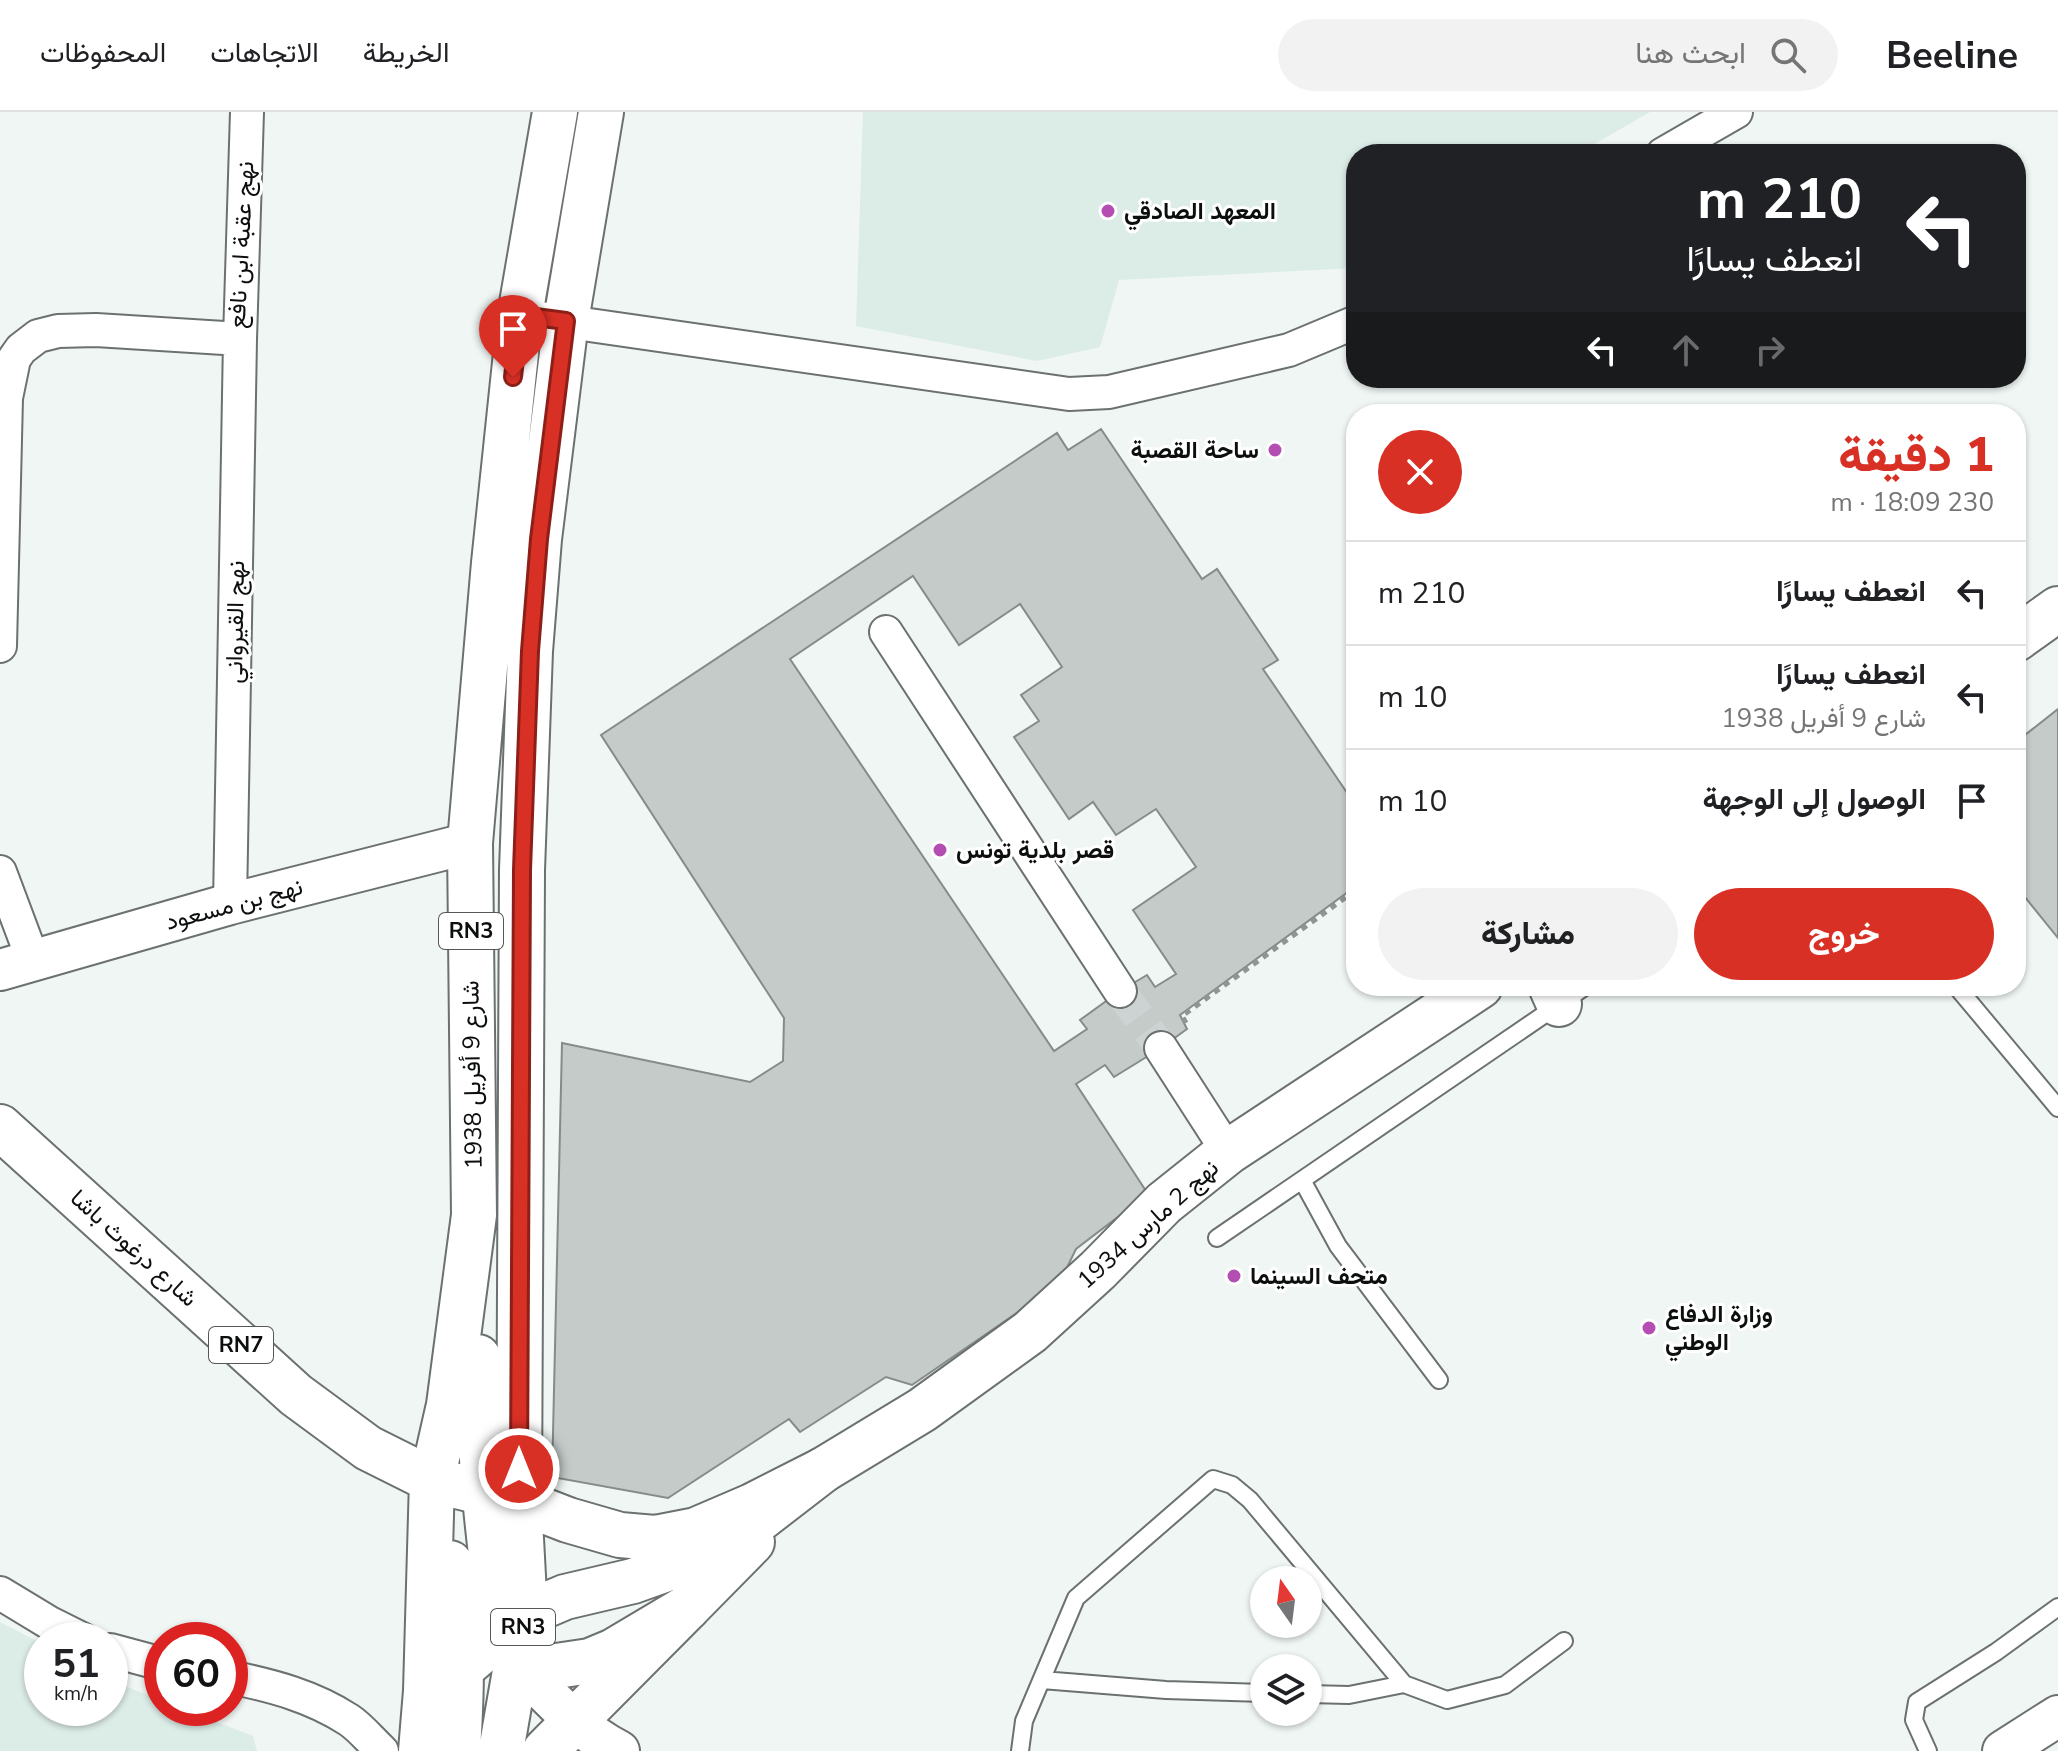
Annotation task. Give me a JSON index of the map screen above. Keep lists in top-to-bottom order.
{
  "streets": {
    "main road": [
      "RN3",
      "شارع 9 أفريل 1938",
      "نهج 2 مارس 1934",
      "شارع درغوث باشا",
      "RN7"
    ],
    "street": ["نهج عقبة ابن نافع", "نهج القيرواني", "نهج بن مسعود"]
  },
  "crossings": [
    ["نهج عقبة ابن نافع", "نهج القيرواني"],
    ["نهج القيرواني", "نهج بن مسعود"],
    ["نهج بن مسعود", "شارع 9 أفريل 1938"],
    ["شارع 9 أفريل 1938", "نهج 2 مارس 1934"],
    ["شارع 9 أفريل 1938", "شارع درغوث باشا"],
    ["نهج 2 مارس 1934", "شارع درغوث باشا"]
  ],
  "places": [
    "المعهد الصادقي",
    "ساحة القصبة",
    "قصر بلدية تونس",
    "متحف السينما",
    "وزارة الدفاع الوطني"
  ],
  "north": "top",
  "page": {
    "header": "Beeline",
    "search": "ابحث هنا",
    "nav": ["الخريطة", "الاتجاهات", "المحفوظات"],
    "turn": ["210 m", "انعطف يسارًا"],
    "heading": ["1 دقيقة", "230 m · 18:09"],
    "list": [
      {
        "name": "انعطف يسارًا",
        "value": "210 m"
      },
      {
        "name": "انعطف يسارًا",
        "note": "شارع 9 أفريل 1938",
        "value": "10 m"
      },
      {
        "name": "الوصول إلى الوجهة",
        "value": "10 m"
      }
    ],
    "buttons": ["خروج", "مشاركة"],
    "speed": "51 km/h",
    "limit": "60"
  }
}
